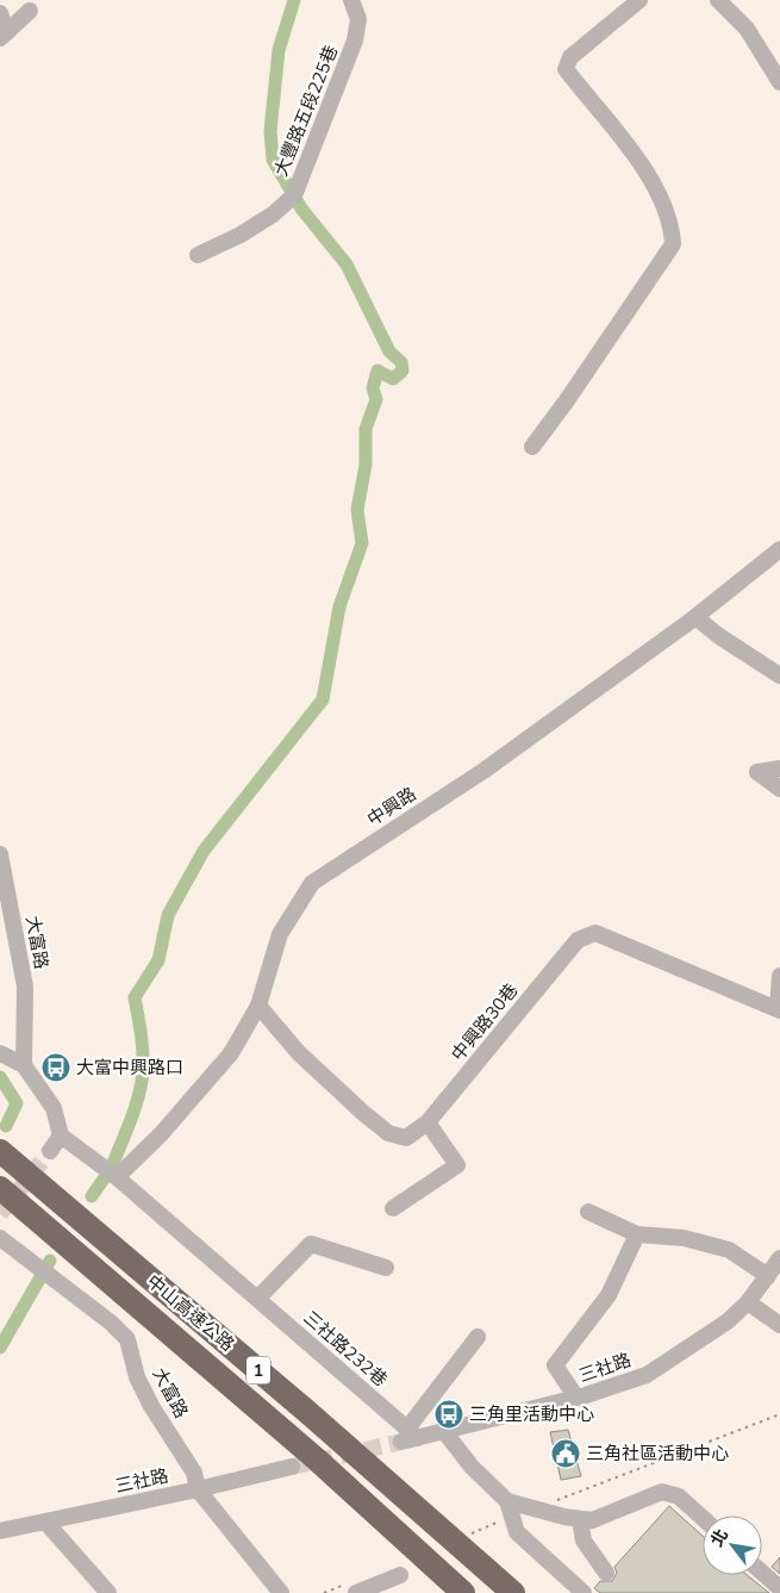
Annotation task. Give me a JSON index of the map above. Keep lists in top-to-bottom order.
{
  "streets": {
    "highway": ["中山高速公路", "1"],
    "street": [
      "大豐路五段225巷",
      "中興路",
      "大富路",
      "中興路30巷",
      "三社路232巷",
      "三社路"
    ]
  },
  "crossings": [
    ["中興路", "中興路30巷"],
    ["中興路", "三社路232巷"],
    ["大富路", "三社路"],
    ["三社路232巷", "三社路"]
  ],
  "places": {
    "bus stop": ["大富中興路口", "三角里活動中心"],
    "public building": ["三角社區活動中心"]
  },
  "north": "top left"
}
